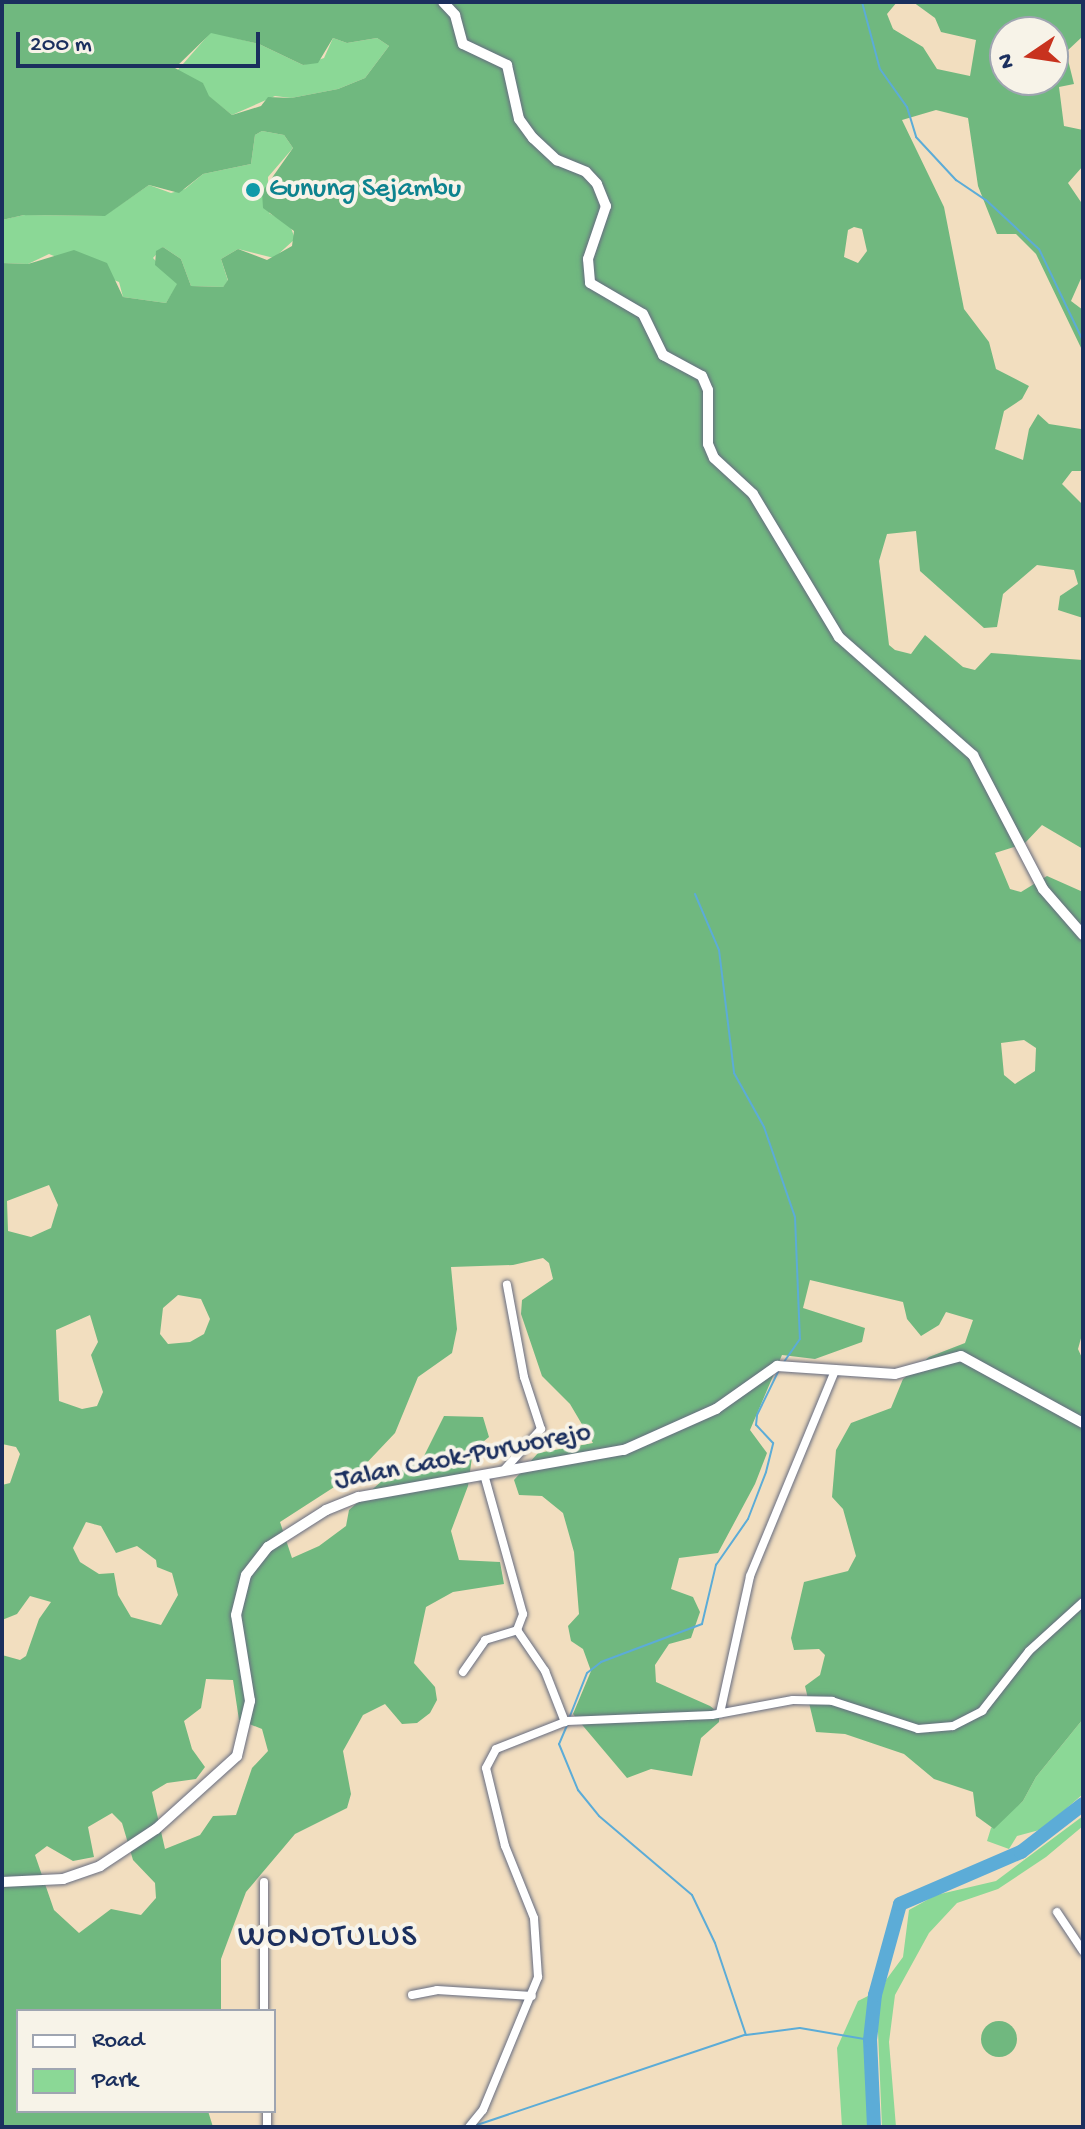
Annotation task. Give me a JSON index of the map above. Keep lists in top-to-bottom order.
{
  "streets": {
    "street": ["Jalan Caok-Purworejo"]
  },
  "districts": ["WONOTULUS"],
  "places": ["Gunung Sejambu"],
  "legend": ["Road", "Park"],
  "scale_bar": "200 m",
  "north": "left"
}
